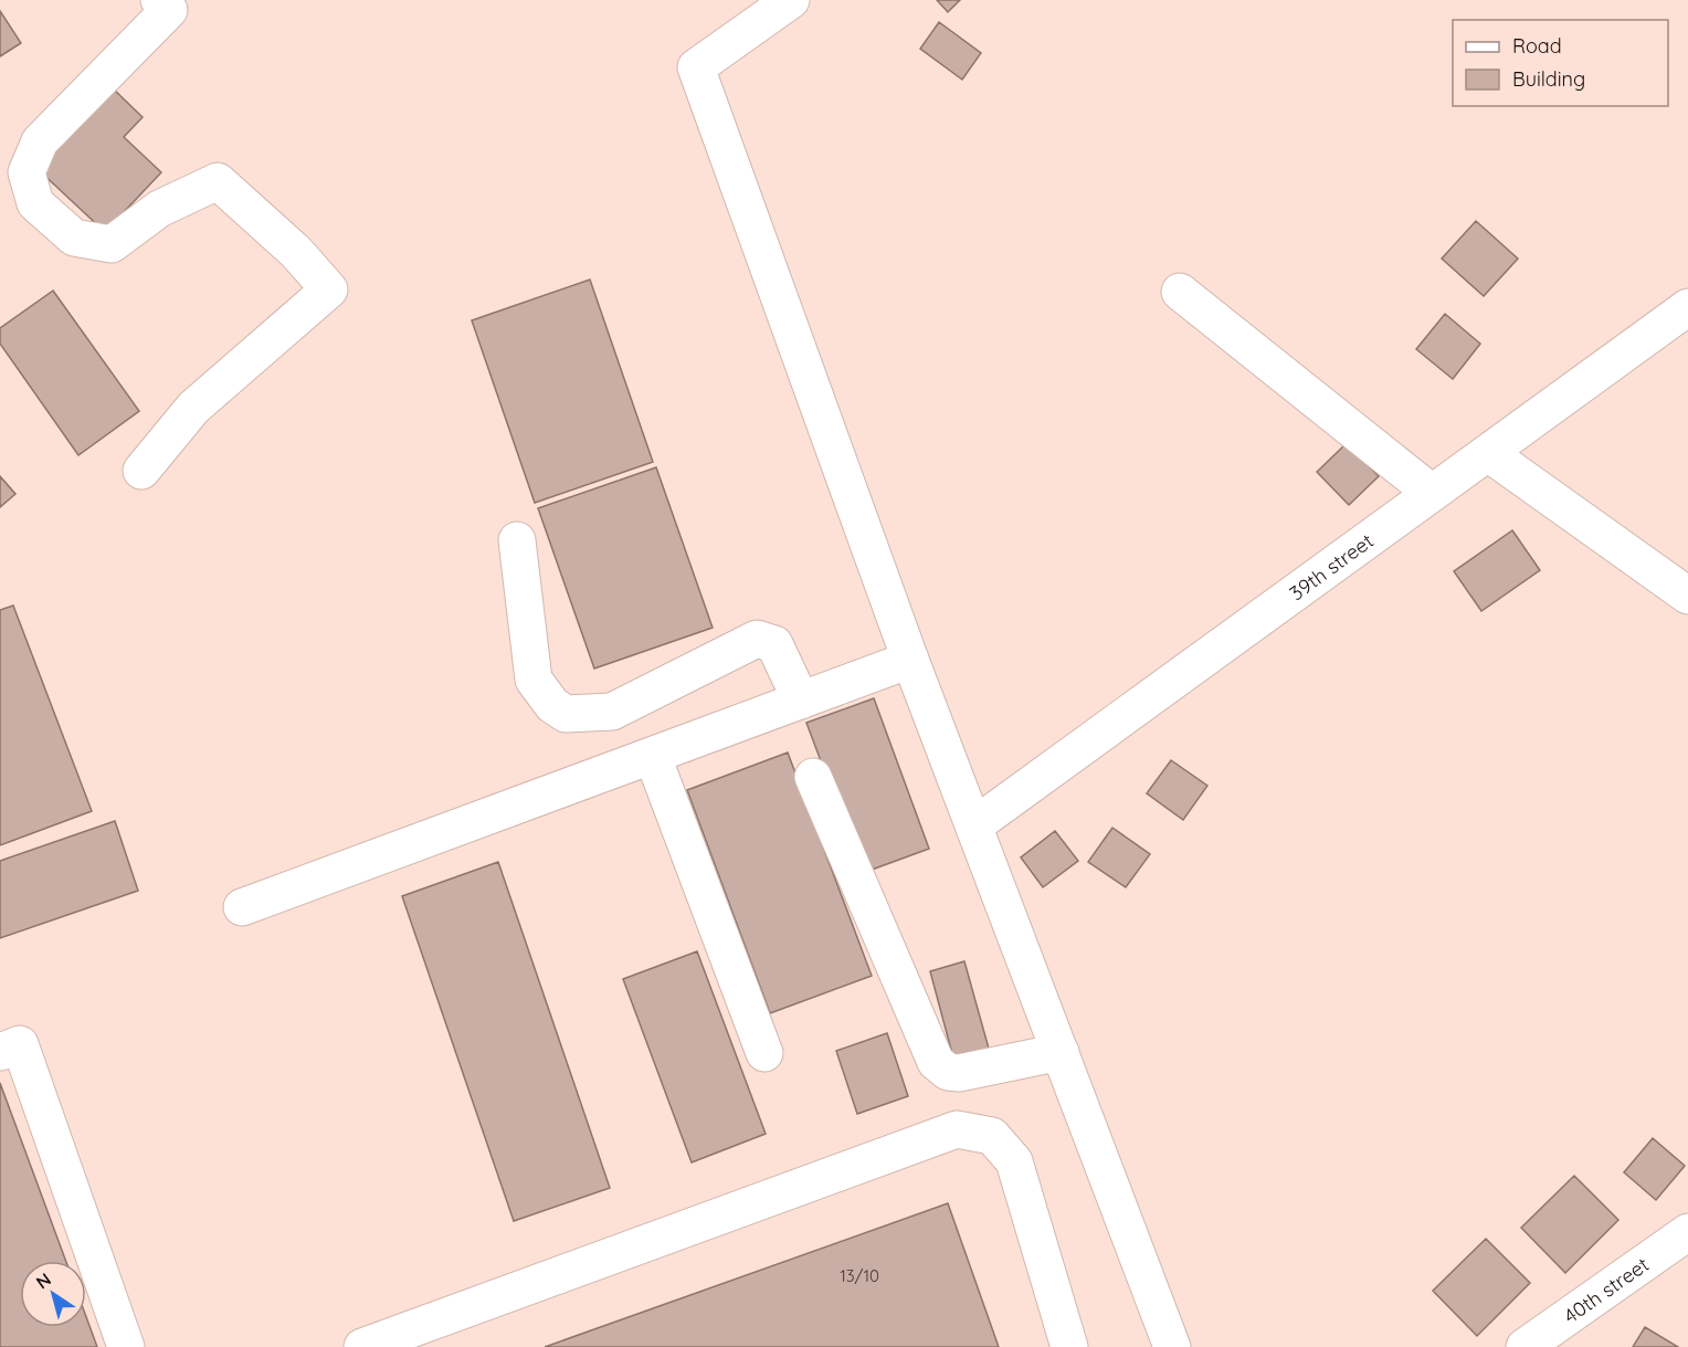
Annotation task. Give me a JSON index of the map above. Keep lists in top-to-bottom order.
{
  "streets": {
    "street": ["39th street", "40th street"]
  },
  "house_numbers": ["13/10"],
  "legend": ["Road", "Building"],
  "north": "top left"
}
